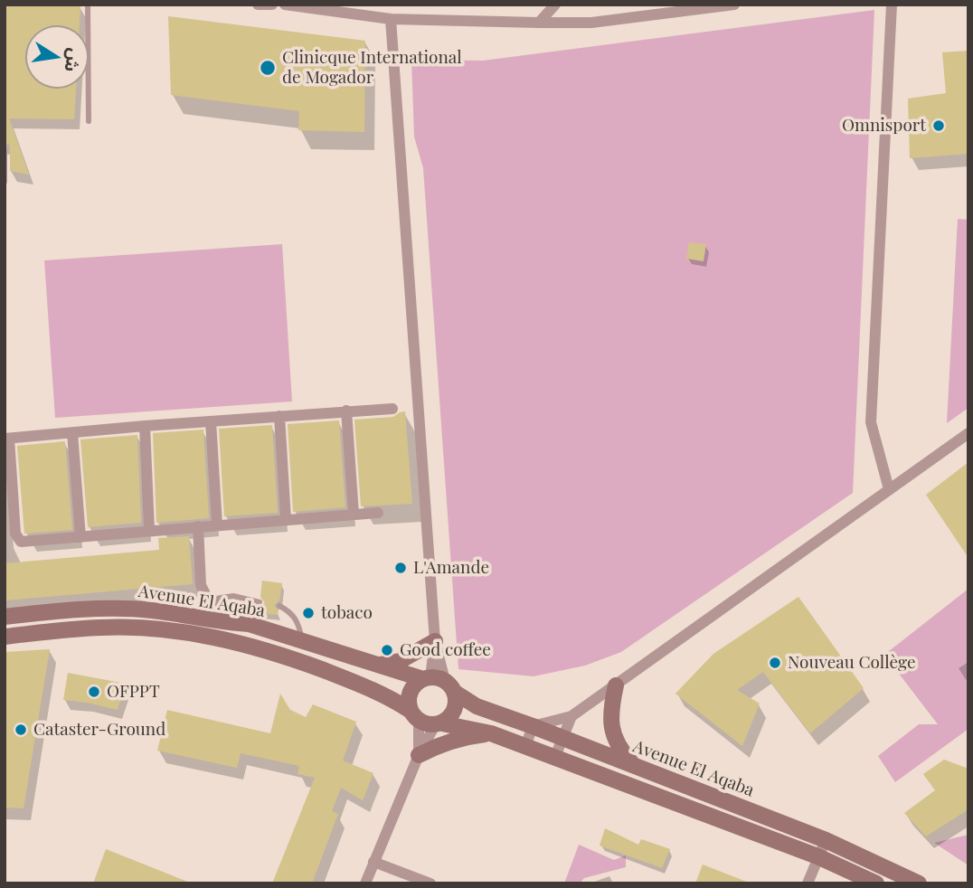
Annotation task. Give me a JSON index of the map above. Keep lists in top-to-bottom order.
{
  "streets": {
    "main road": ["Avenue El Aqaba"]
  },
  "places": [
    "Clinicque International de Mogador",
    "Omnisport",
    "L'Amande",
    "tobaco",
    "Good coffee",
    "Nouveau Collège",
    "OFPPT",
    "Cataster-Ground"
  ],
  "north": "right"
}
